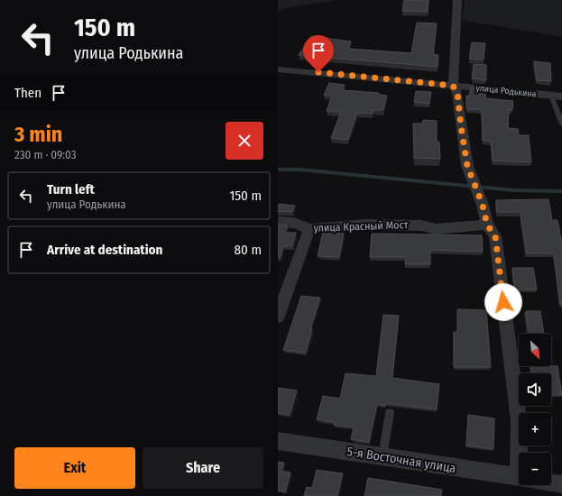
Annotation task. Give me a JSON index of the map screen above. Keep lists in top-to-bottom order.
{
  "streets": {
    "street": ["улица Родькина", "улица Красный Мост", "5-я Восточная улица"]
  },
  "north": "bottom right",
  "page": {
    "turn": ["150 m", "улица Родькина"],
    "then": "Then",
    "heading": ["3 min", "230 m · 09:03"],
    "list": [
      {
        "name": "Turn left",
        "note": "улица Родькина",
        "value": "150 m"
      },
      {
        "name": "Arrive at destination",
        "value": "80 m"
      }
    ],
    "map_buttons": ["+", "−"],
    "buttons": ["Exit", "Share"]
  }
}
